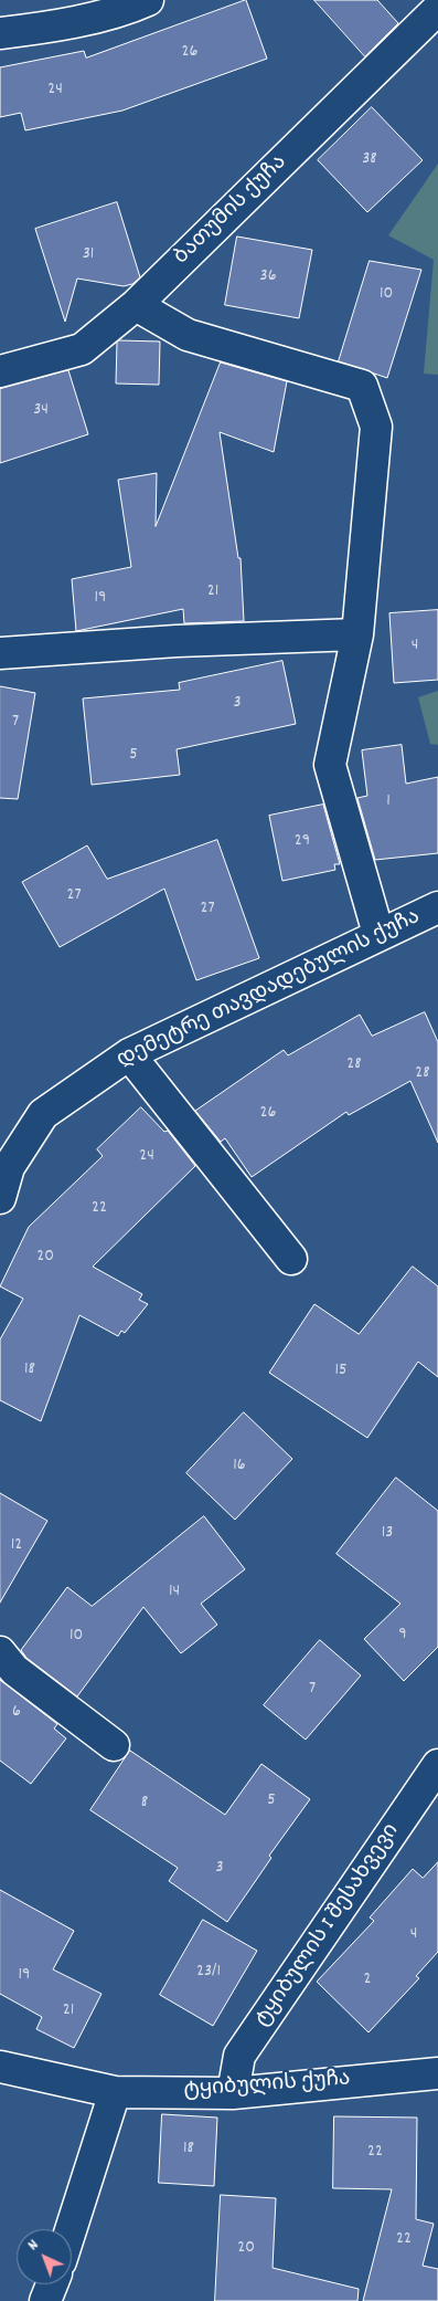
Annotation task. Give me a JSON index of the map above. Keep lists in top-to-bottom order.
{
  "streets": {
    "street": [
      "ბათუმის ქუჩა",
      "დემეტრე თავდადებულის ქუჩა",
      "ტყიბულის I შესახვევი",
      "ტყიბულის ქუჩა"
    ]
  },
  "crossings": [
    ["ტყიბულის I შესახვევი", "ტყიბულის ქუჩა"]
  ],
  "house_numbers": [
    "26",
    "24",
    "38",
    "31",
    "36",
    "10",
    "34",
    "21",
    "19",
    "4",
    "3",
    "7",
    "5",
    "1",
    "29",
    "27",
    "27",
    "28",
    "28",
    "26",
    "24",
    "22",
    "20",
    "18",
    "15",
    "16",
    "13",
    "12",
    "14",
    "9",
    "10",
    "7",
    "6",
    "5",
    "8",
    "3",
    "4",
    "23/1",
    "19",
    "2",
    "21",
    "18",
    "22",
    "22",
    "20"
  ],
  "north": "top left"
}
